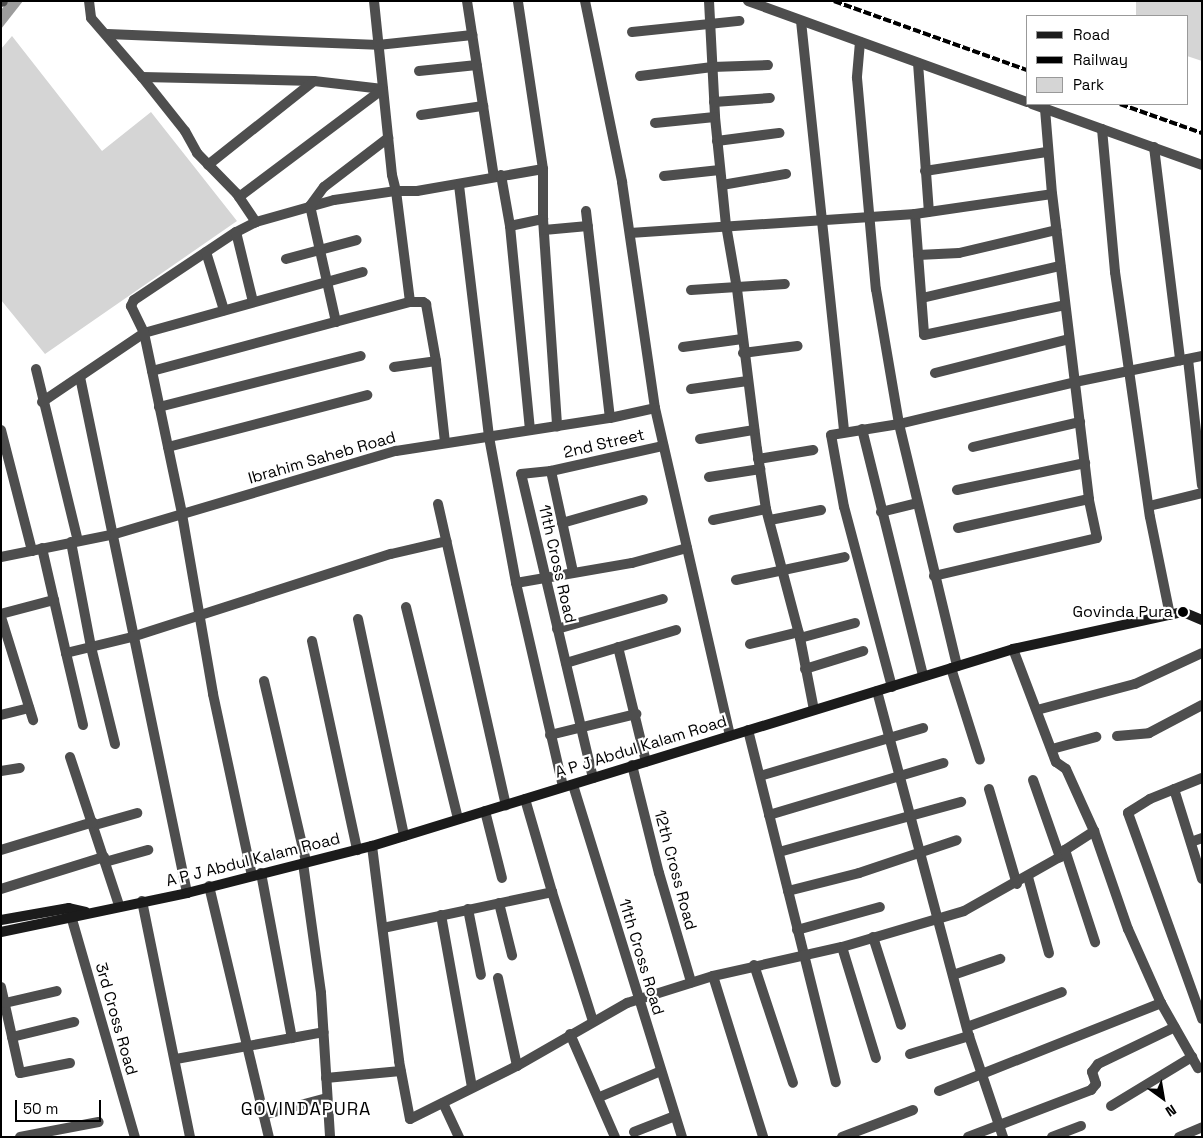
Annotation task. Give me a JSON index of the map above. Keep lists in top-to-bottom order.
{
  "streets": {
    "street": [
      "2nd Street",
      "Ibrahim Saheb Road",
      "11th Cross Road",
      "A P J Abdul Kalam Road",
      "12th Cross Road",
      "3rd Cross Road"
    ]
  },
  "crossings": [
    ["2nd Street", "11th Cross Road"],
    ["Ibrahim Saheb Road", "11th Cross Road"],
    ["11th Cross Road", "A P J Abdul Kalam Road"],
    ["A P J Abdul Kalam Road", "12th Cross Road"],
    ["A P J Abdul Kalam Road", "3rd Cross Road"]
  ],
  "districts": ["GOVINDAPURA"],
  "places": ["Govinda Pura"],
  "legend": ["Road", "Railway", "Park"],
  "scale_bar": "50 m",
  "north": "bottom right"
}
